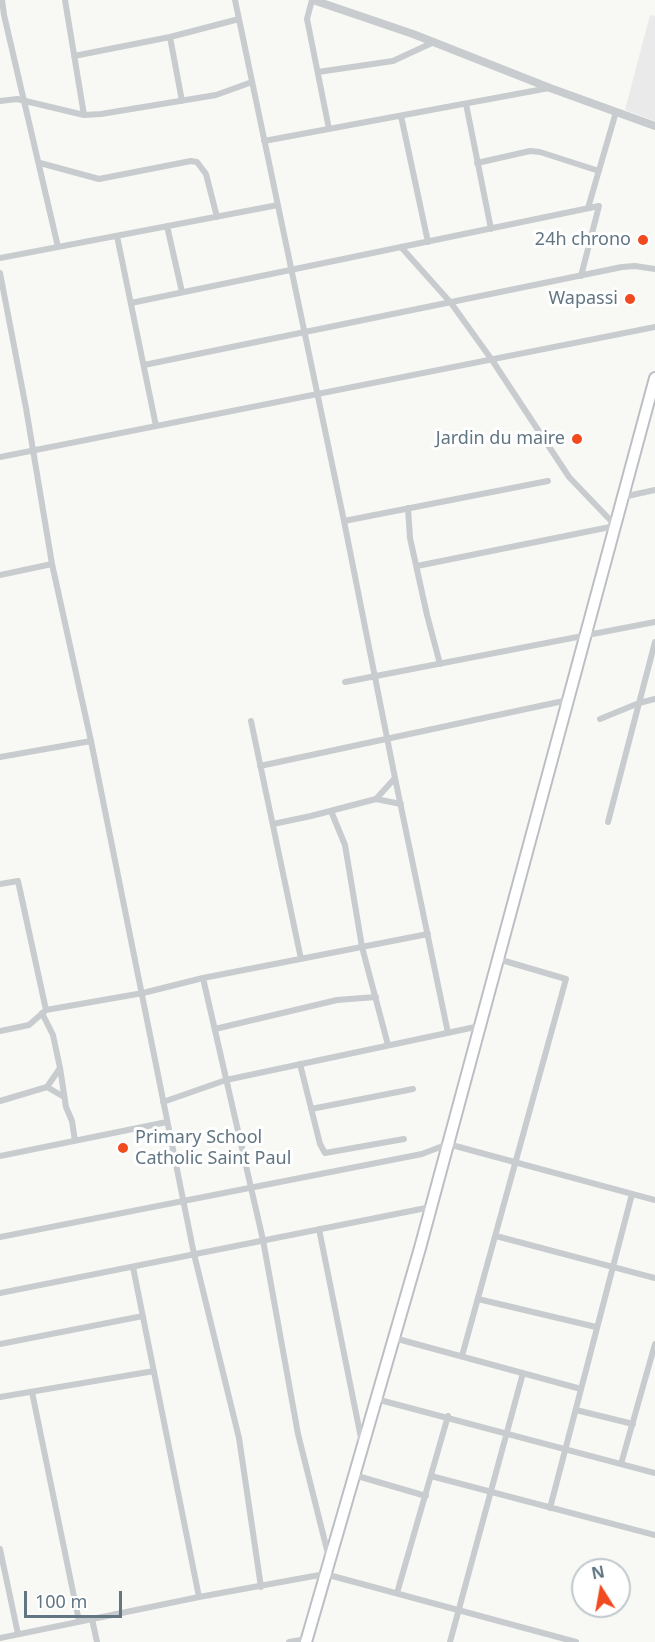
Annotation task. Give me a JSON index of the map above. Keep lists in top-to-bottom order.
{
  "places": [
    "24h chrono",
    "Wapassi",
    "Jardin du maire",
    "Primary School Catholic Saint Paul"
  ],
  "scale_bar": "100 m",
  "north": "top"
}
